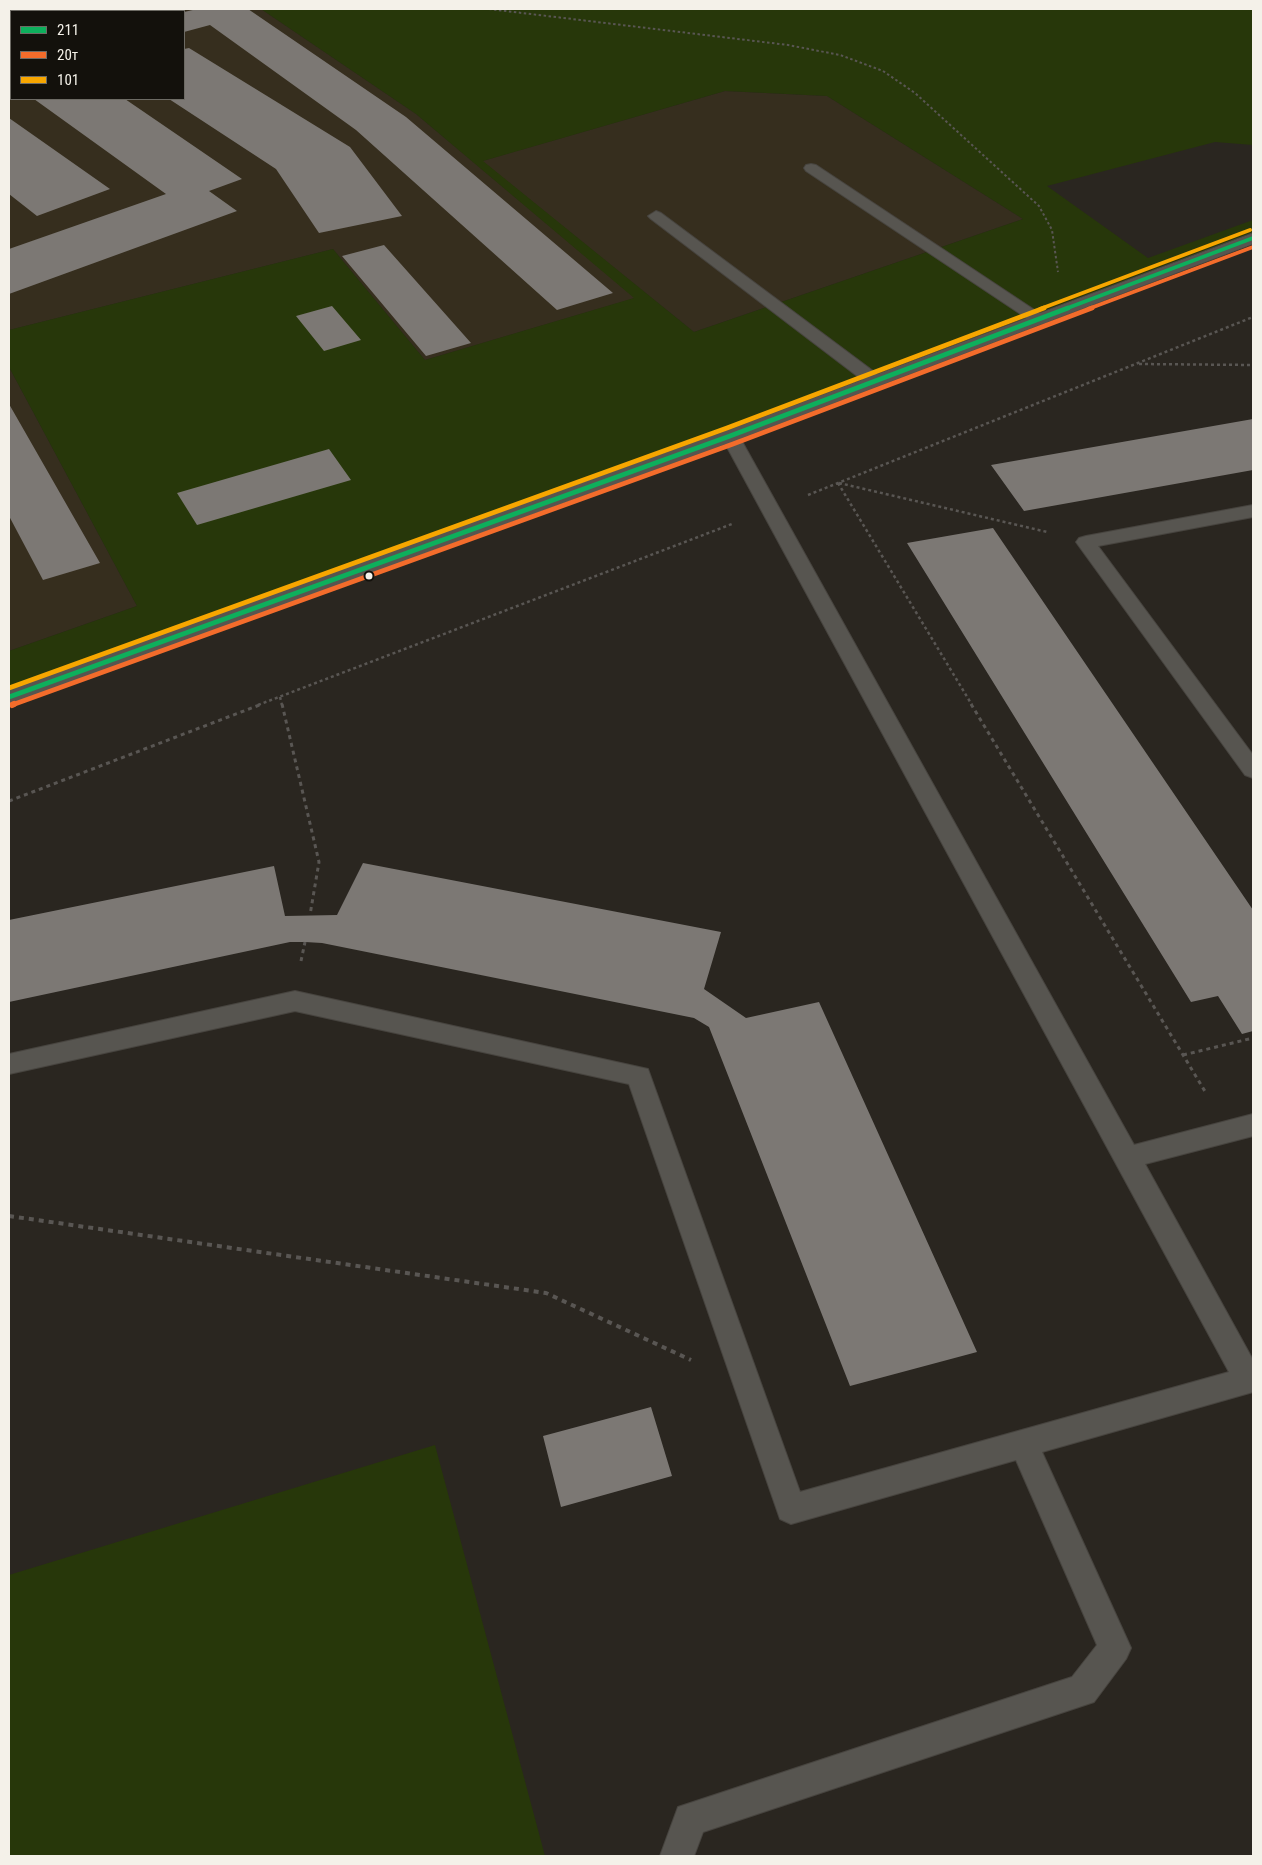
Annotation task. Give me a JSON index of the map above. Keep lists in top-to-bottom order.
{
  "lines": ["transit line 101", "transit line 211", "transit line 20т"],
  "legend": ["211", "20т", "101"]
}
